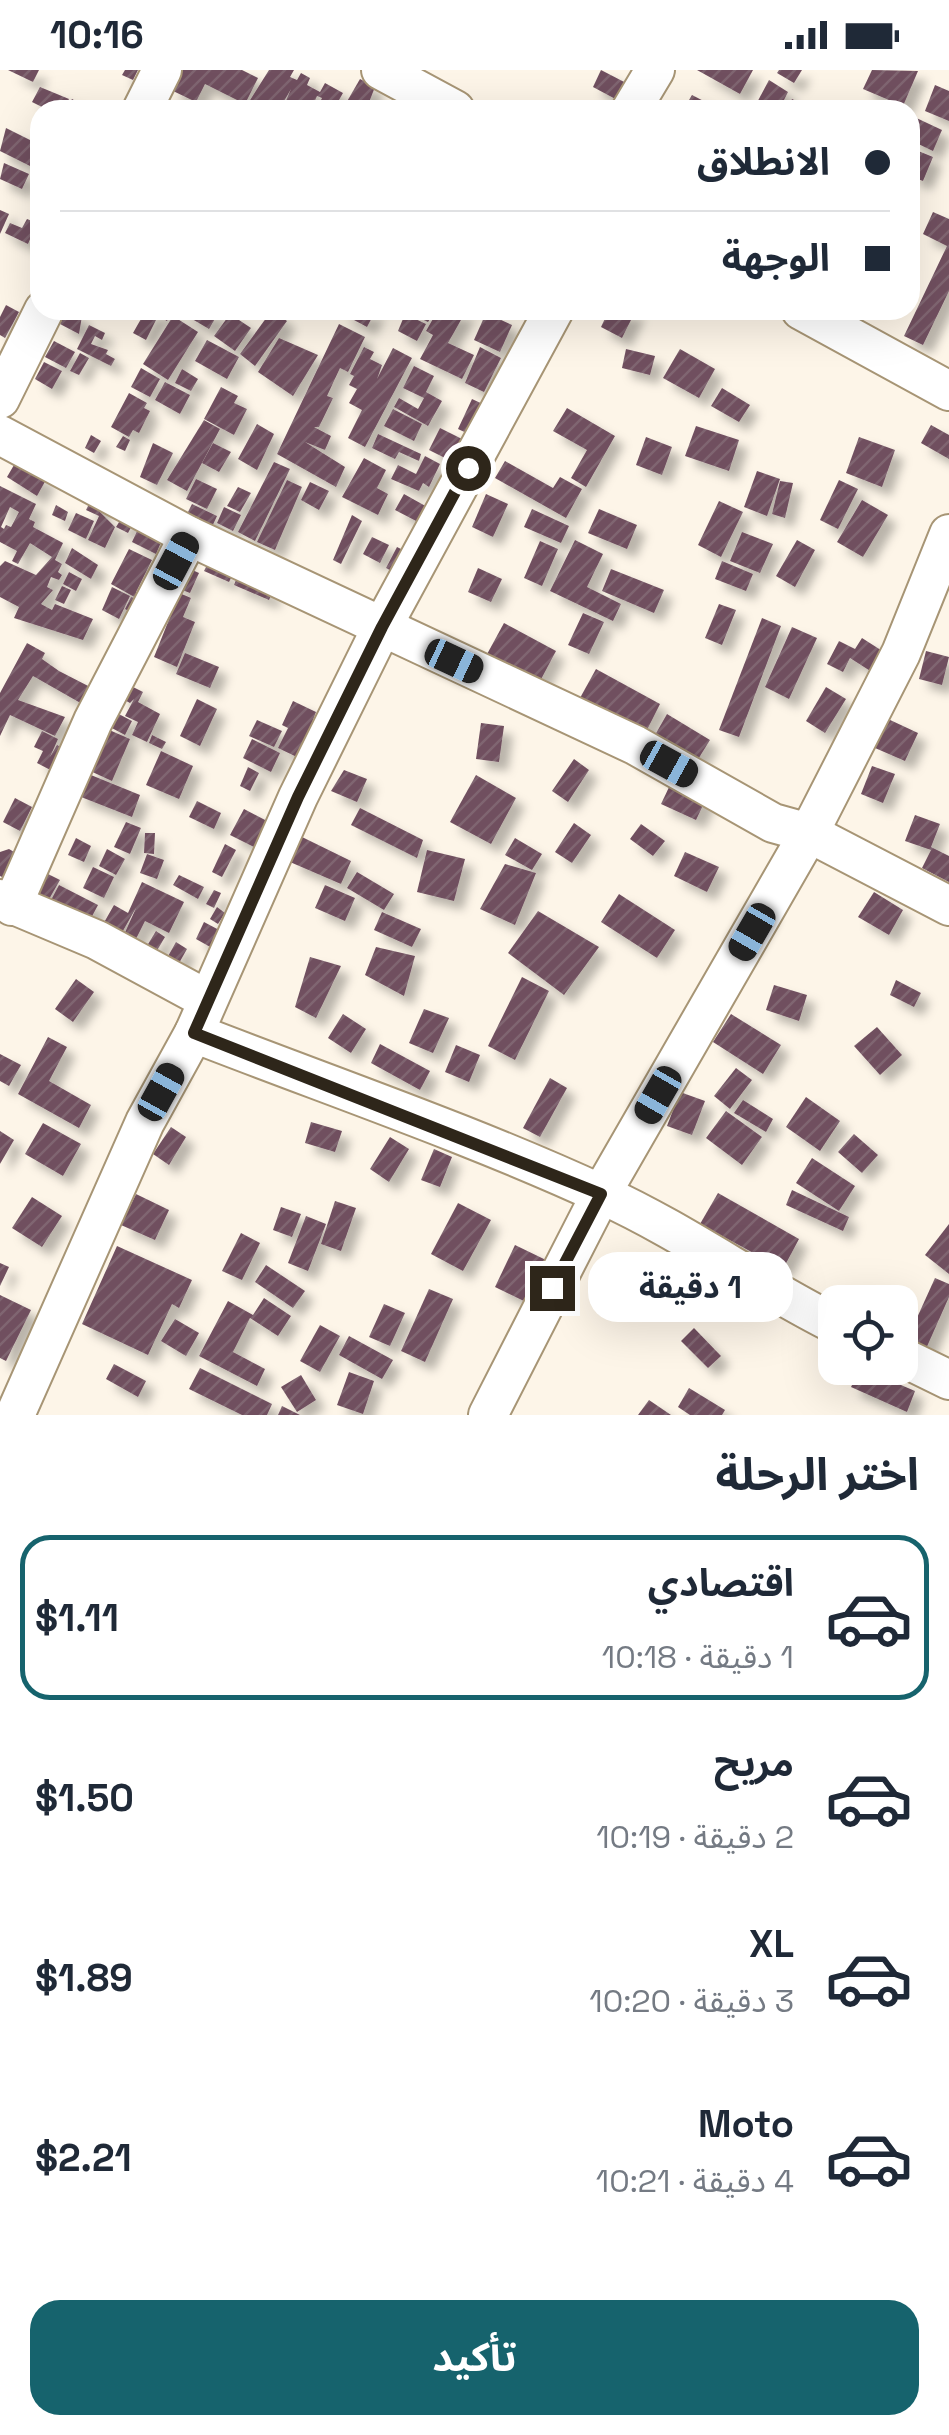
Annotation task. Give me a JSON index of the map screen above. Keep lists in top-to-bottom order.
{
  "page": {
    "status": "10:16",
    "banner": ["الانطلاق", "الوجهة"],
    "bubble": "1 دقيقة",
    "heading": "اختر الرحلة",
    "list": [
      {
        "name": "اقتصادي",
        "note": "1 دقيقة · 10:18",
        "value": "$1.11"
      },
      {
        "name": "مريح",
        "note": "2 دقيقة · 10:19",
        "value": "$1.50"
      },
      {
        "name": "XL",
        "note": "3 دقيقة · 10:20",
        "value": "$1.89"
      },
      {
        "name": "Moto",
        "note": "4 دقيقة · 10:21",
        "value": "$2.21"
      }
    ],
    "buttons": "تأكيد"
  }
}
